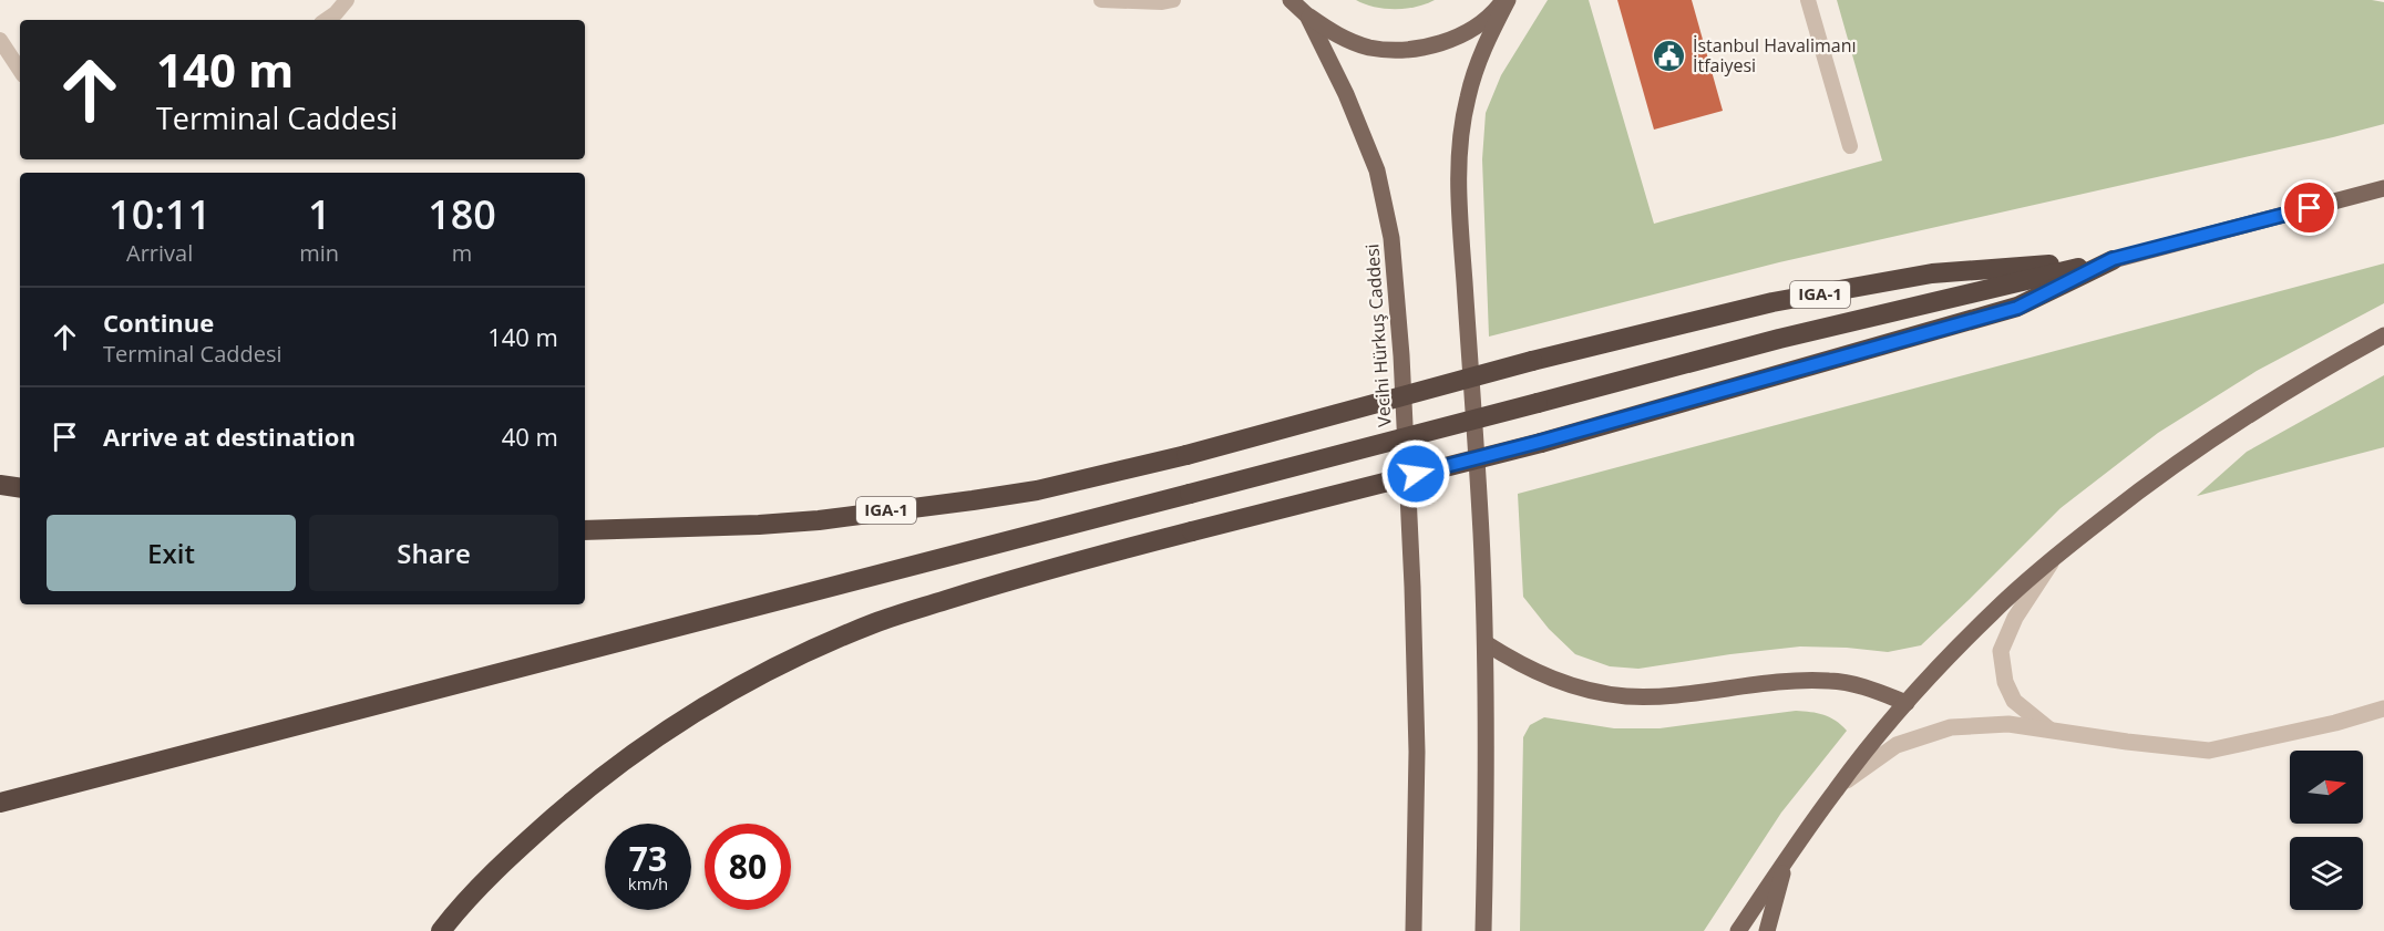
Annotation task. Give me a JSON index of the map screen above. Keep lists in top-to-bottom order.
{
  "streets": {
    "highway": ["IGA-1"],
    "main road": ["Vecihi Hürkuş Caddesi"]
  },
  "places": {
    "public building": ["İstanbul Havalimanı İtfaiyesi"]
  },
  "north": "right",
  "page": {
    "turn": ["140 m", "Terminal Caddesi"],
    "eta": [
      "10:11",
      "Arrival",
      "1",
      "min",
      "180",
      "m"
    ],
    "list": [
      {
        "name": "Continue",
        "note": "Terminal Caddesi",
        "value": "140 m"
      },
      {
        "name": "Arrive at destination",
        "value": "40 m"
      }
    ],
    "buttons": ["Exit", "Share"],
    "speed": "73 km/h",
    "limit": "80"
  }
}
